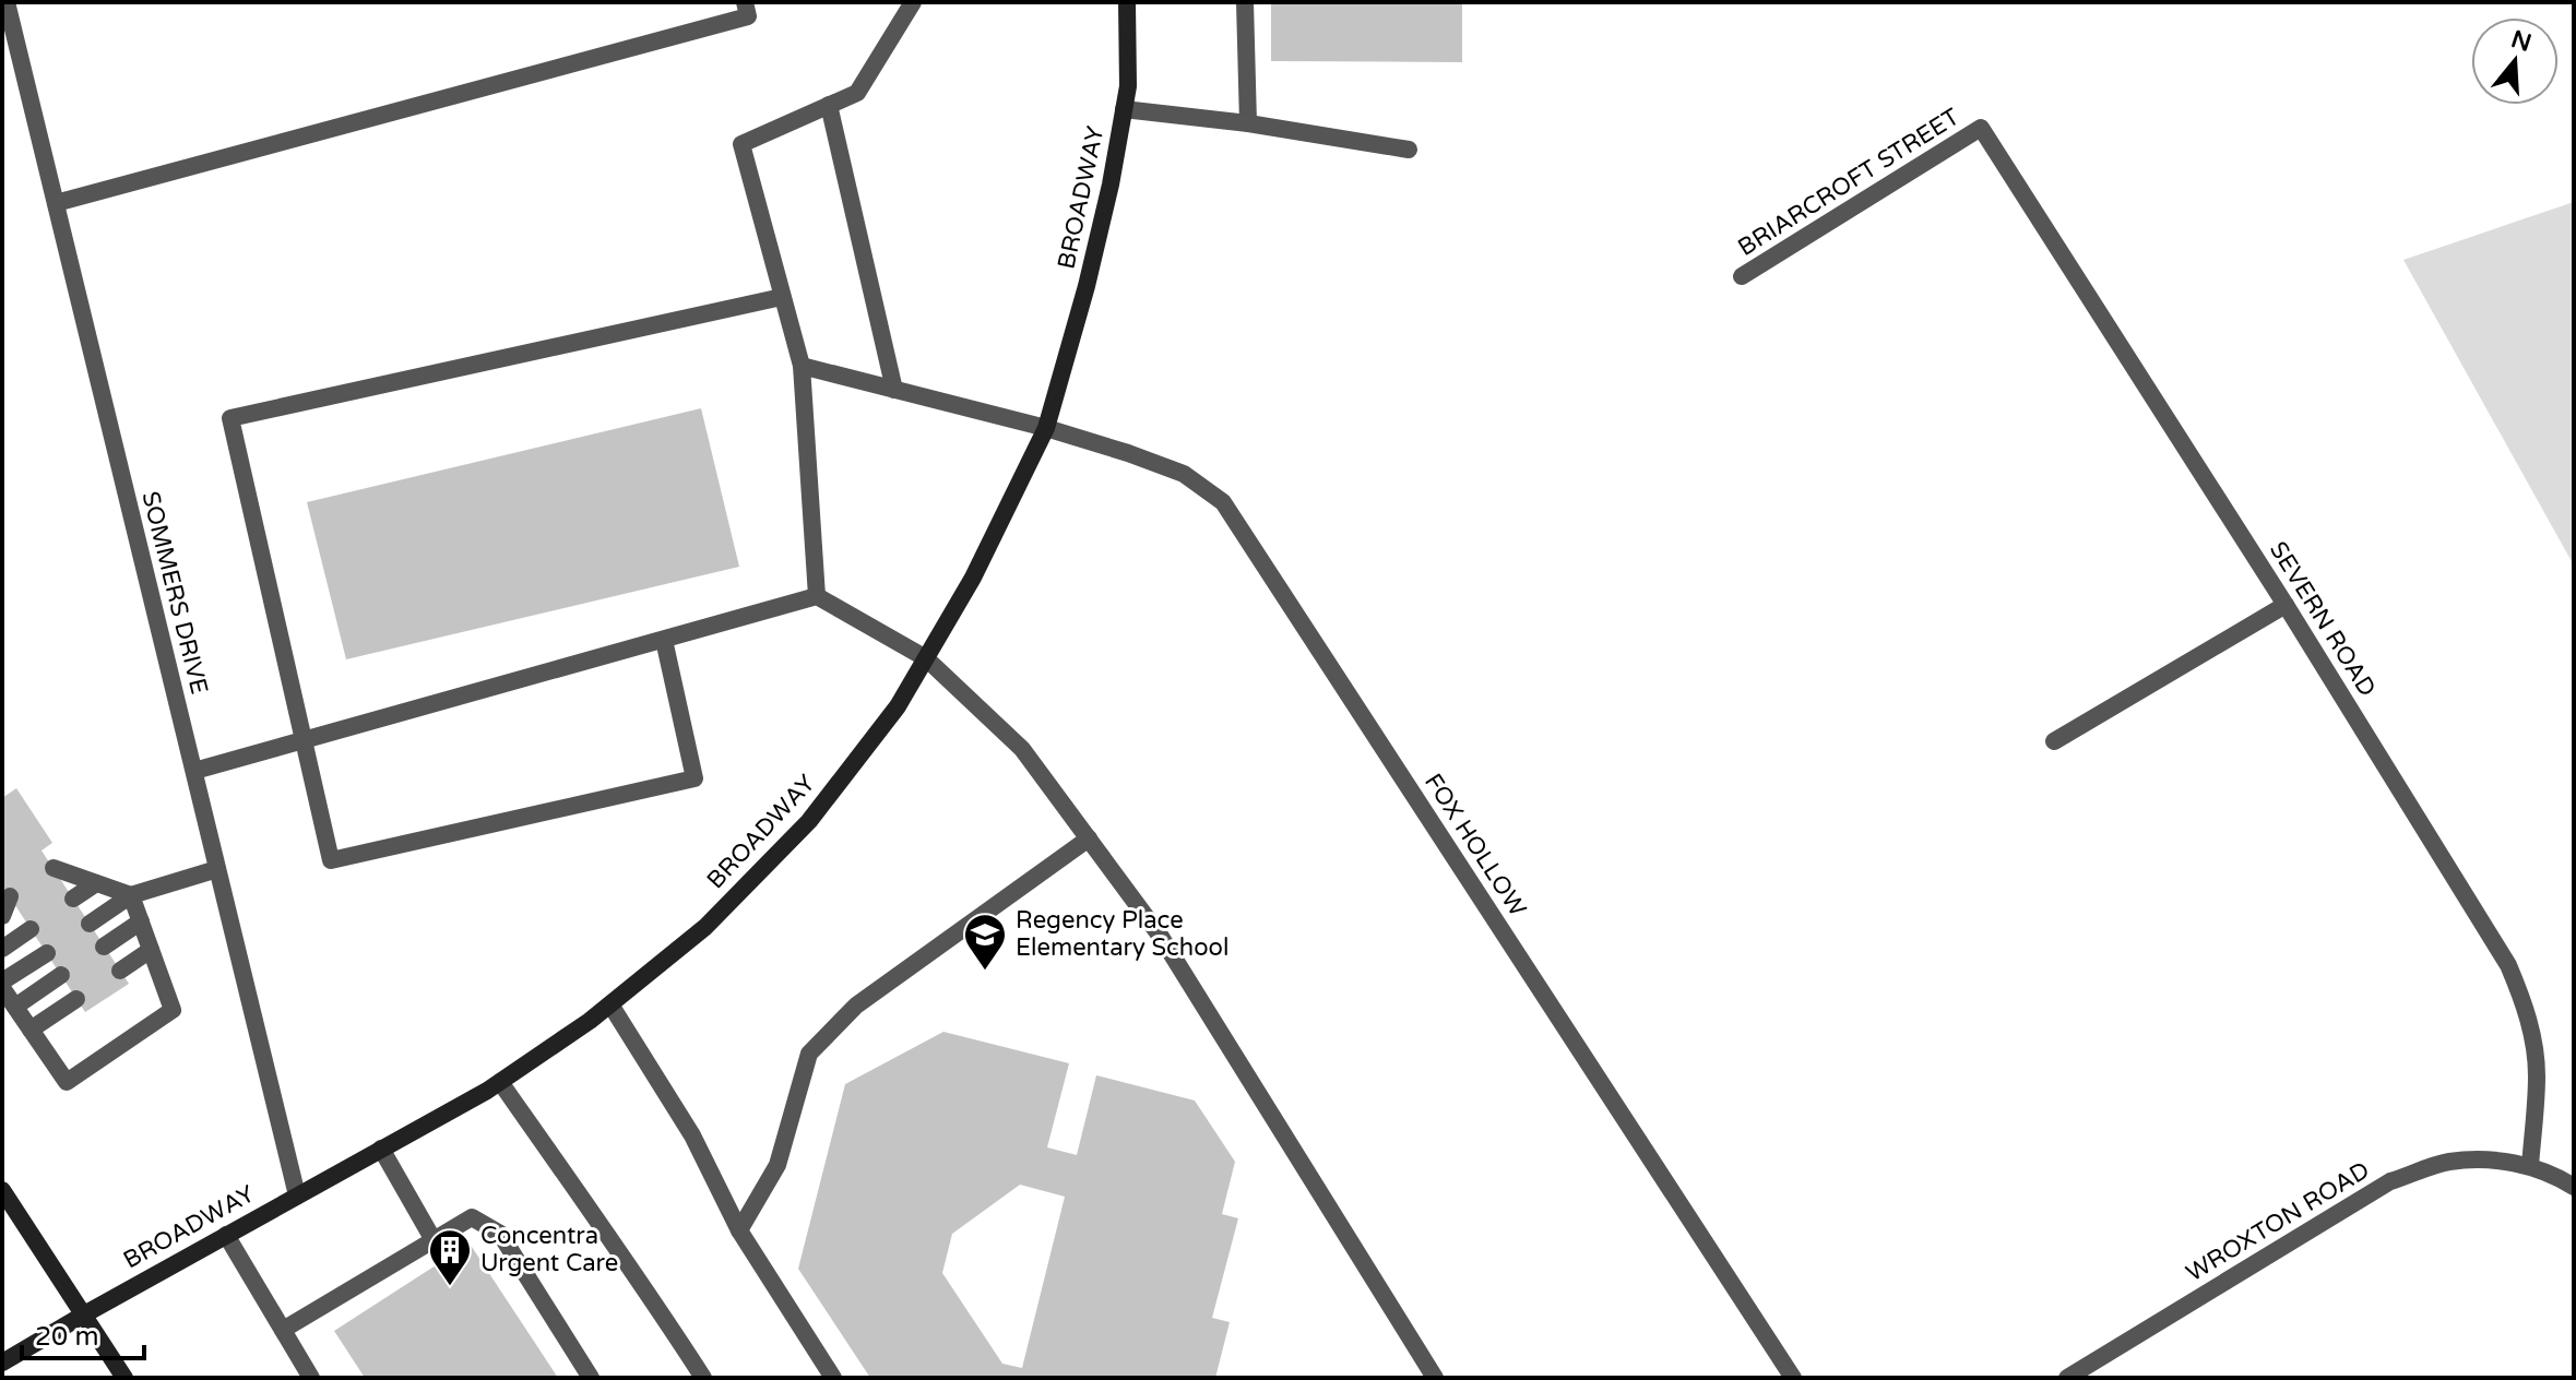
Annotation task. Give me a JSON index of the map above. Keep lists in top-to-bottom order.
{
  "streets": {
    "main road": ["BROADWAY"],
    "street": [
      "BRIARCROFT STREET",
      "SOMMERS DRIVE",
      "SEVERN ROAD",
      "FOX HOLLOW",
      "WROXTON ROAD"
    ]
  },
  "crossings": [
    ["BRIARCROFT STREET", "SEVERN ROAD"],
    ["BROADWAY", "SOMMERS DRIVE"],
    ["BROADWAY", "FOX HOLLOW"],
    ["SEVERN ROAD", "WROXTON ROAD"]
  ],
  "places": {
    "school or university": ["Regency Place Elementary School"],
    "building": ["Concentra Urgent Care"]
  },
  "scale_bar": "20 m",
  "north": "top"
}
